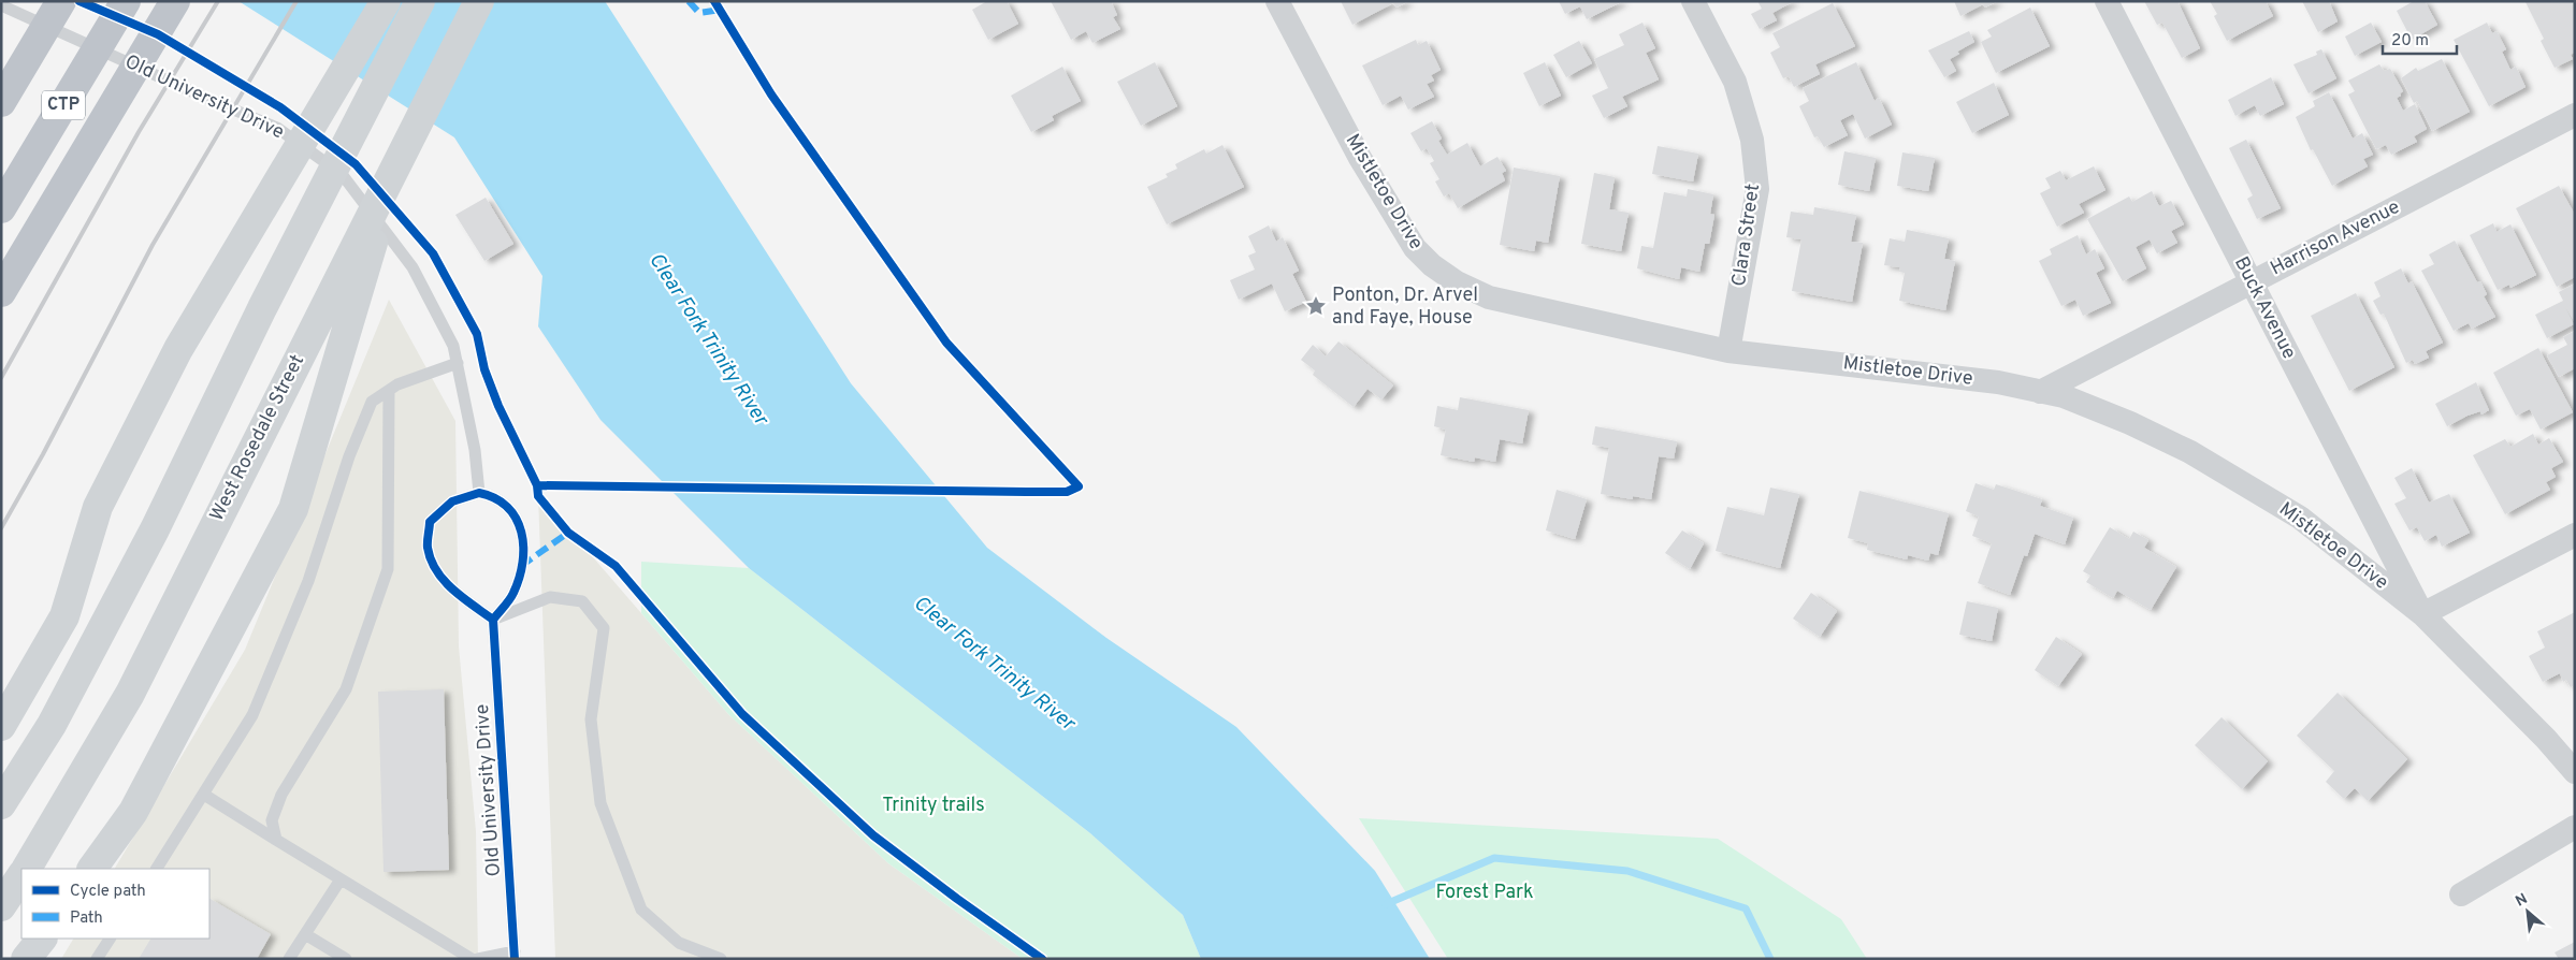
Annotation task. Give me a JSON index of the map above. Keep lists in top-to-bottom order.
{
  "streets": {
    "highway": ["CTP"],
    "main road": ["West Rosedale Street"],
    "street": [
      "Mistletoe Drive",
      "Clara Street",
      "Harrison Avenue",
      "Buck Avenue"
    ],
    "lane": ["Old University Drive"]
  },
  "crossings": [
    ["Mistletoe Drive", "Clara Street"],
    ["Mistletoe Drive", "Harrison Avenue"],
    ["Mistletoe Drive", "Buck Avenue"],
    ["Harrison Avenue", "Buck Avenue"]
  ],
  "water": ["Clear Fork Trinity River"],
  "parks": ["Trinity trails", "Forest Park"],
  "places": {
    "place": ["Ponton, Dr. Arvel and Faye, House"]
  },
  "legend": ["Cycle path", "Path"],
  "scale_bar": "20 m",
  "north": "top left"
}
